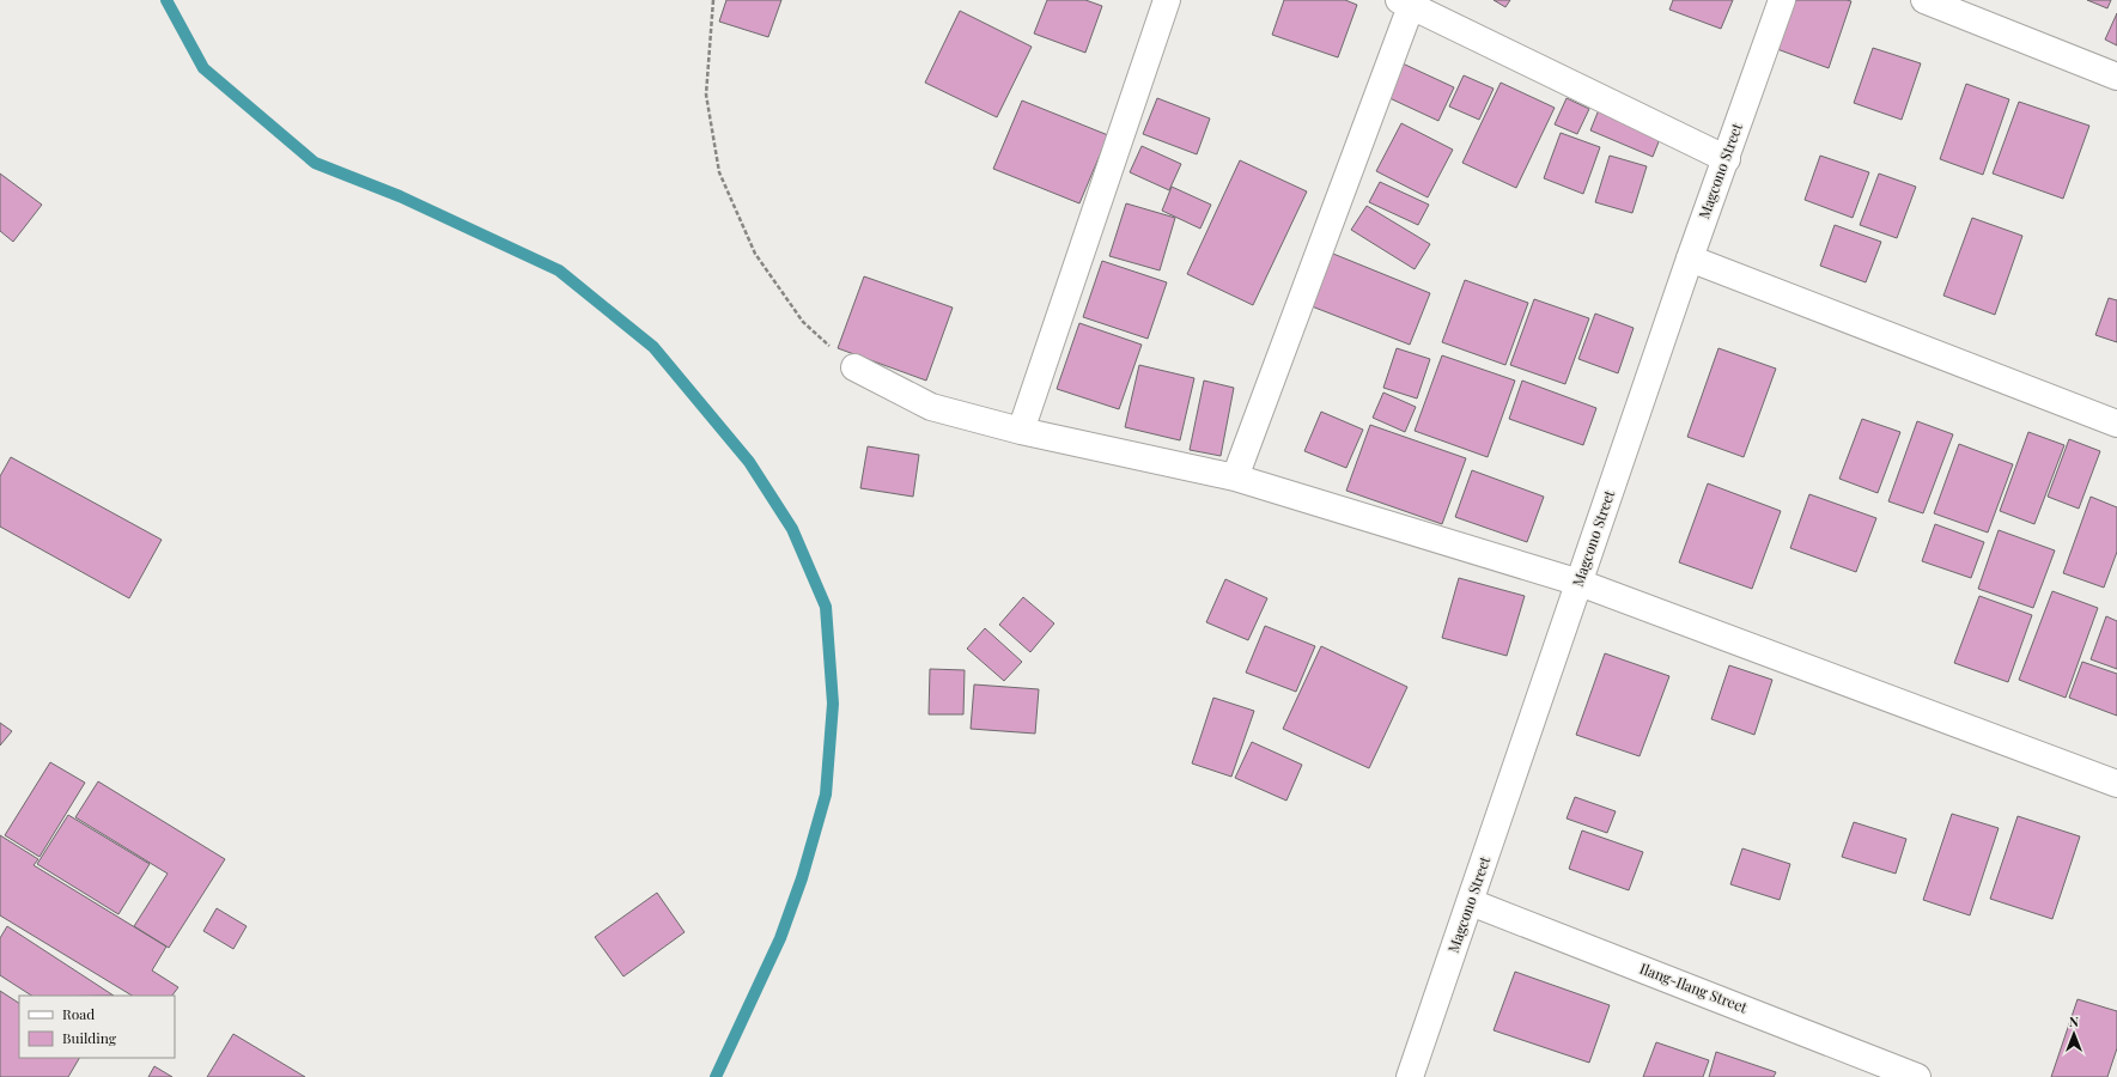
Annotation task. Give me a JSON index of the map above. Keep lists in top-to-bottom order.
{
  "streets": {
    "street": ["Magcono Street", "Ilang-Ilang Street"]
  },
  "crossings": [
    ["Magcono Street", "Ilang-Ilang Street"]
  ],
  "legend": ["Road", "Building"],
  "north": "top"
}
